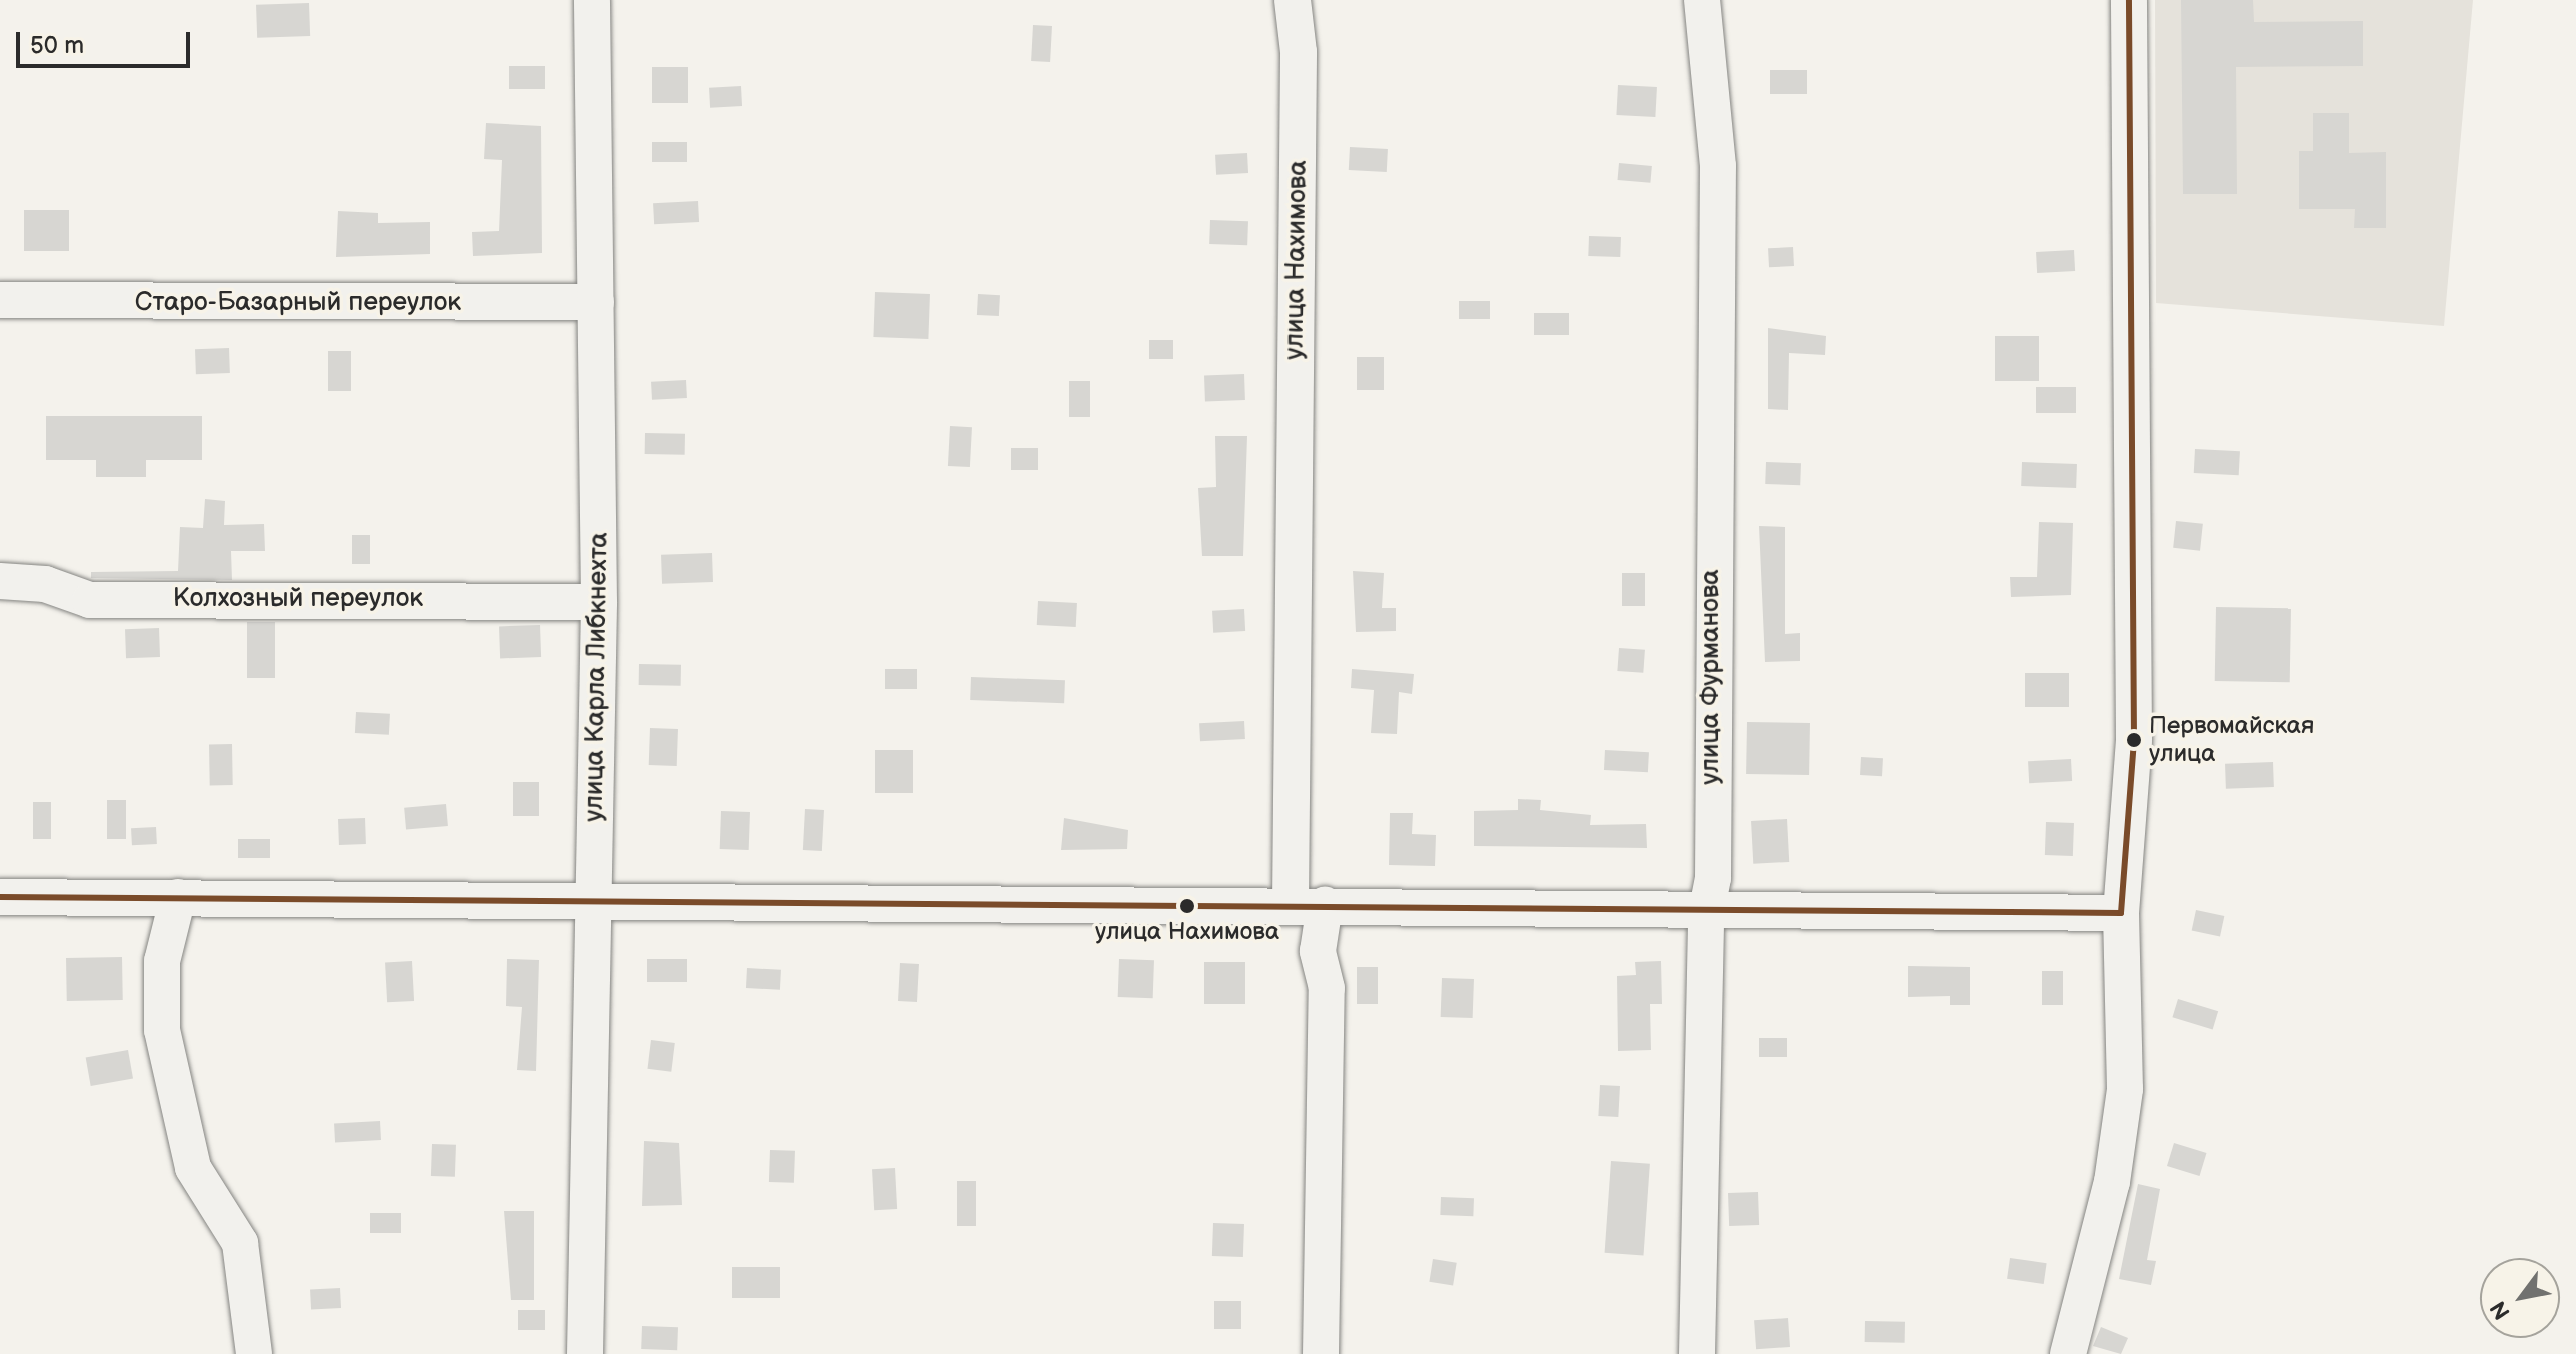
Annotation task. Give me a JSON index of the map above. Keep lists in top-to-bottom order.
{
  "streets": {
    "street": [
      "улица Нахимова",
      "Старо-Базарный переулок",
      "Колхозный переулок",
      "улица Карла Либкнехта",
      "улица Фурманова"
    ]
  },
  "crossings": [
    ["Старо-Базарный переулок", "улица Карла Либкнехта"],
    ["Колхозный переулок", "улица Карла Либкнехта"]
  ],
  "places": ["Первомайская улица", "улица Нахимова"],
  "scale_bar": "50 m",
  "north": "bottom left"
}
